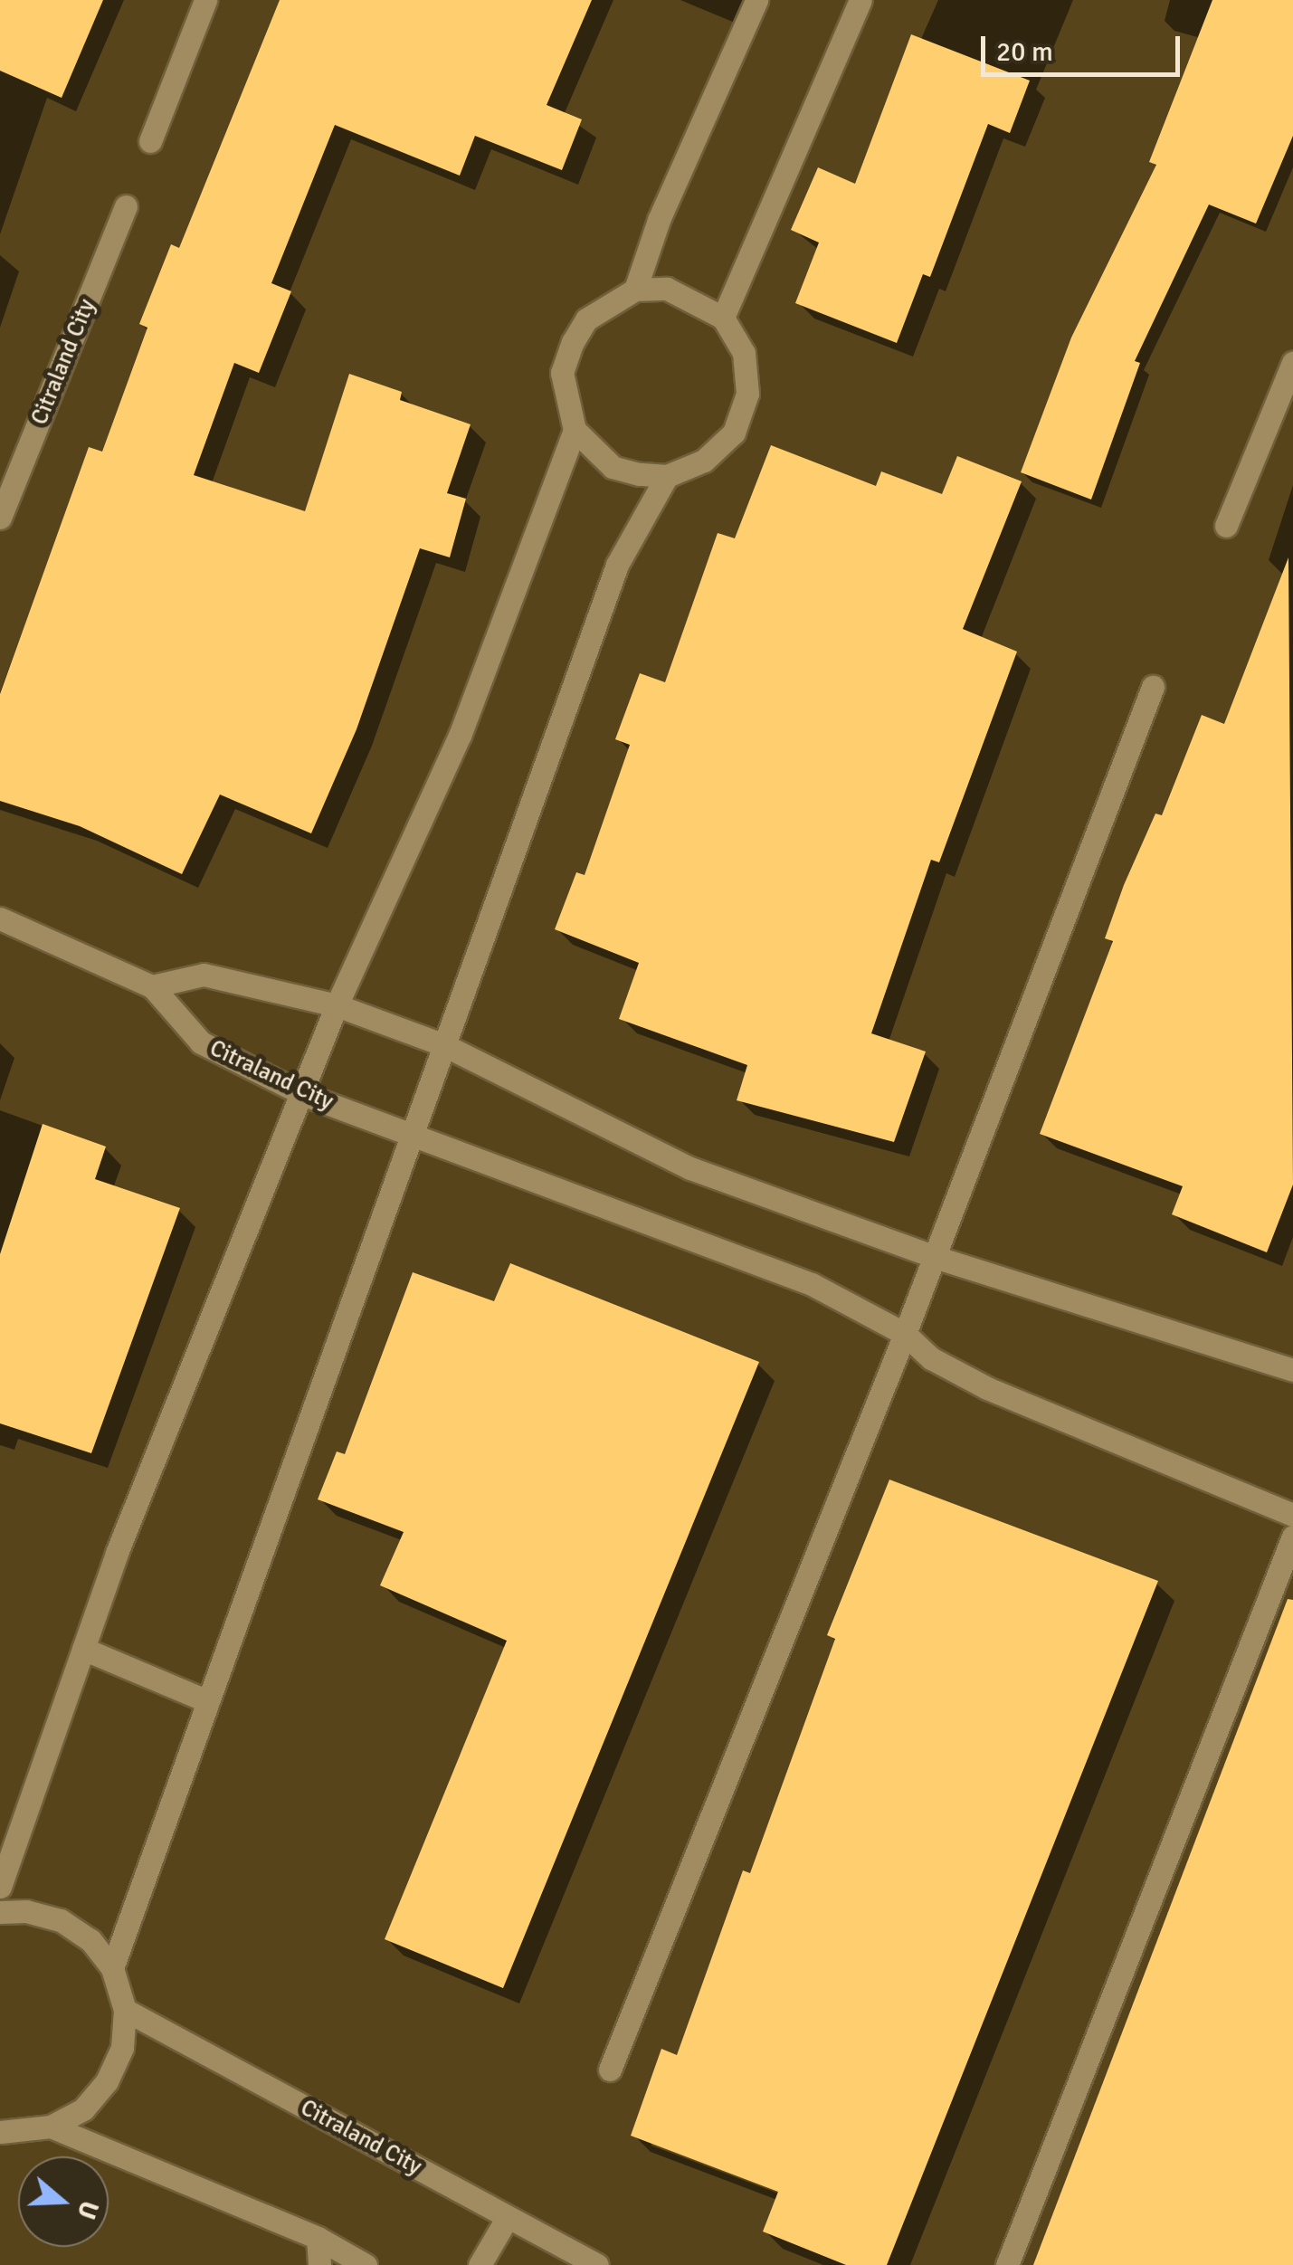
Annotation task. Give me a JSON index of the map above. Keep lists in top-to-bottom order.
{
  "streets": {
    "street": ["Citraland City"]
  },
  "scale_bar": "20 m",
  "north": "right"
}
